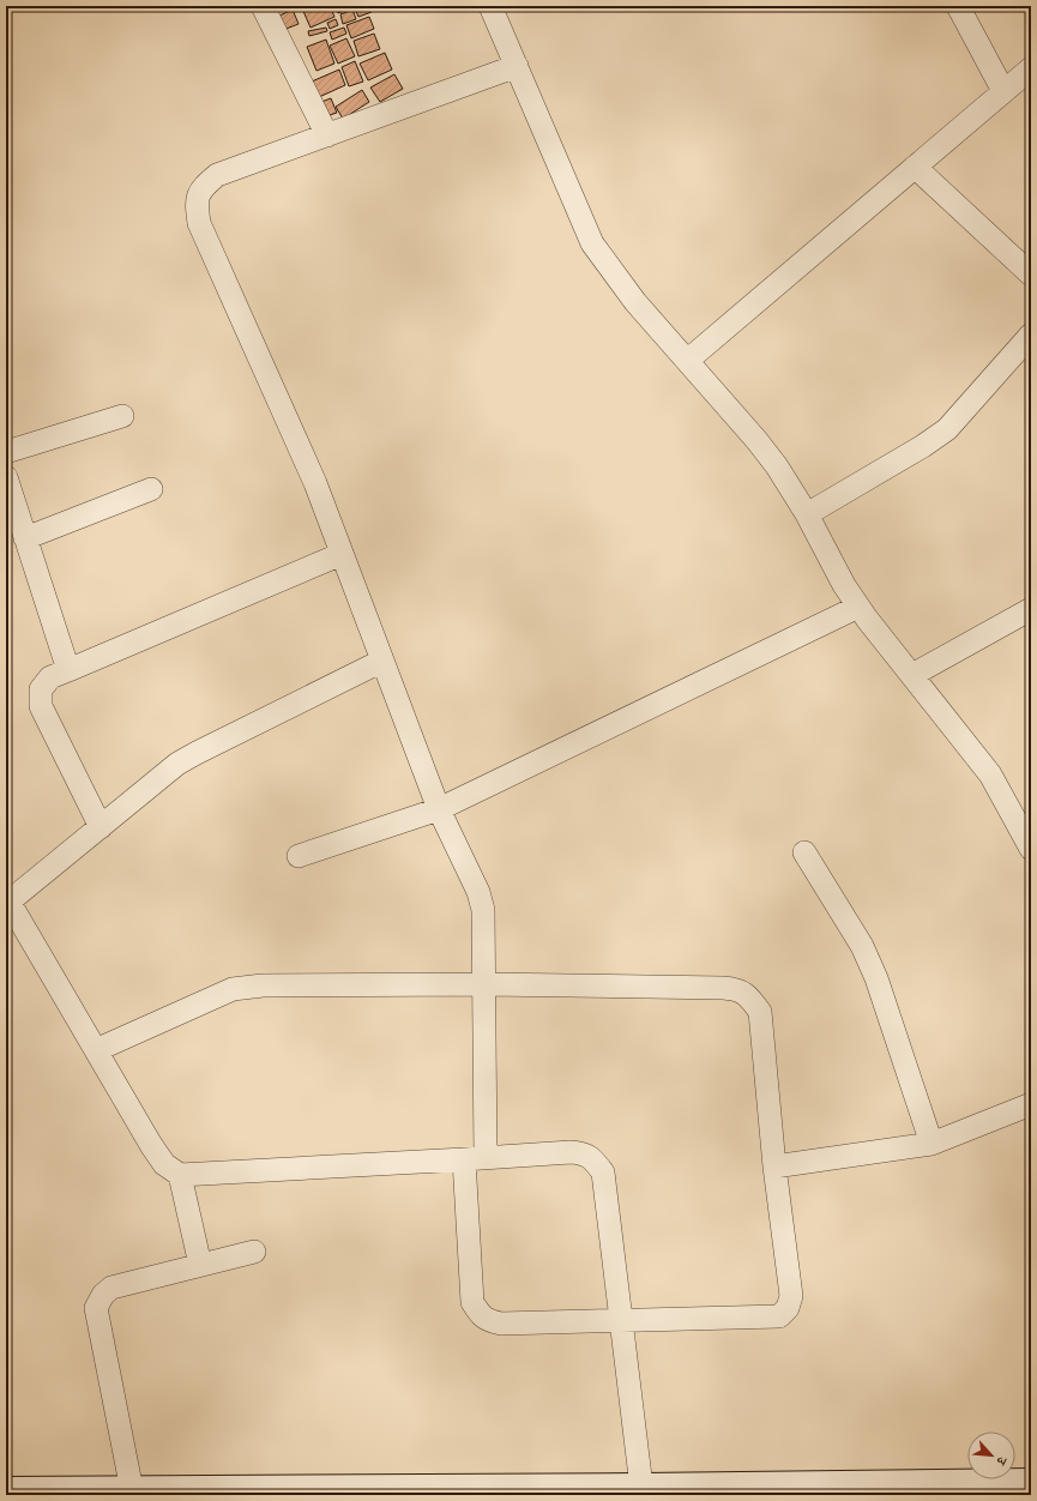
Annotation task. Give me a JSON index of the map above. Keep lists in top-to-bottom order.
{
  "north": "bottom right"
}
